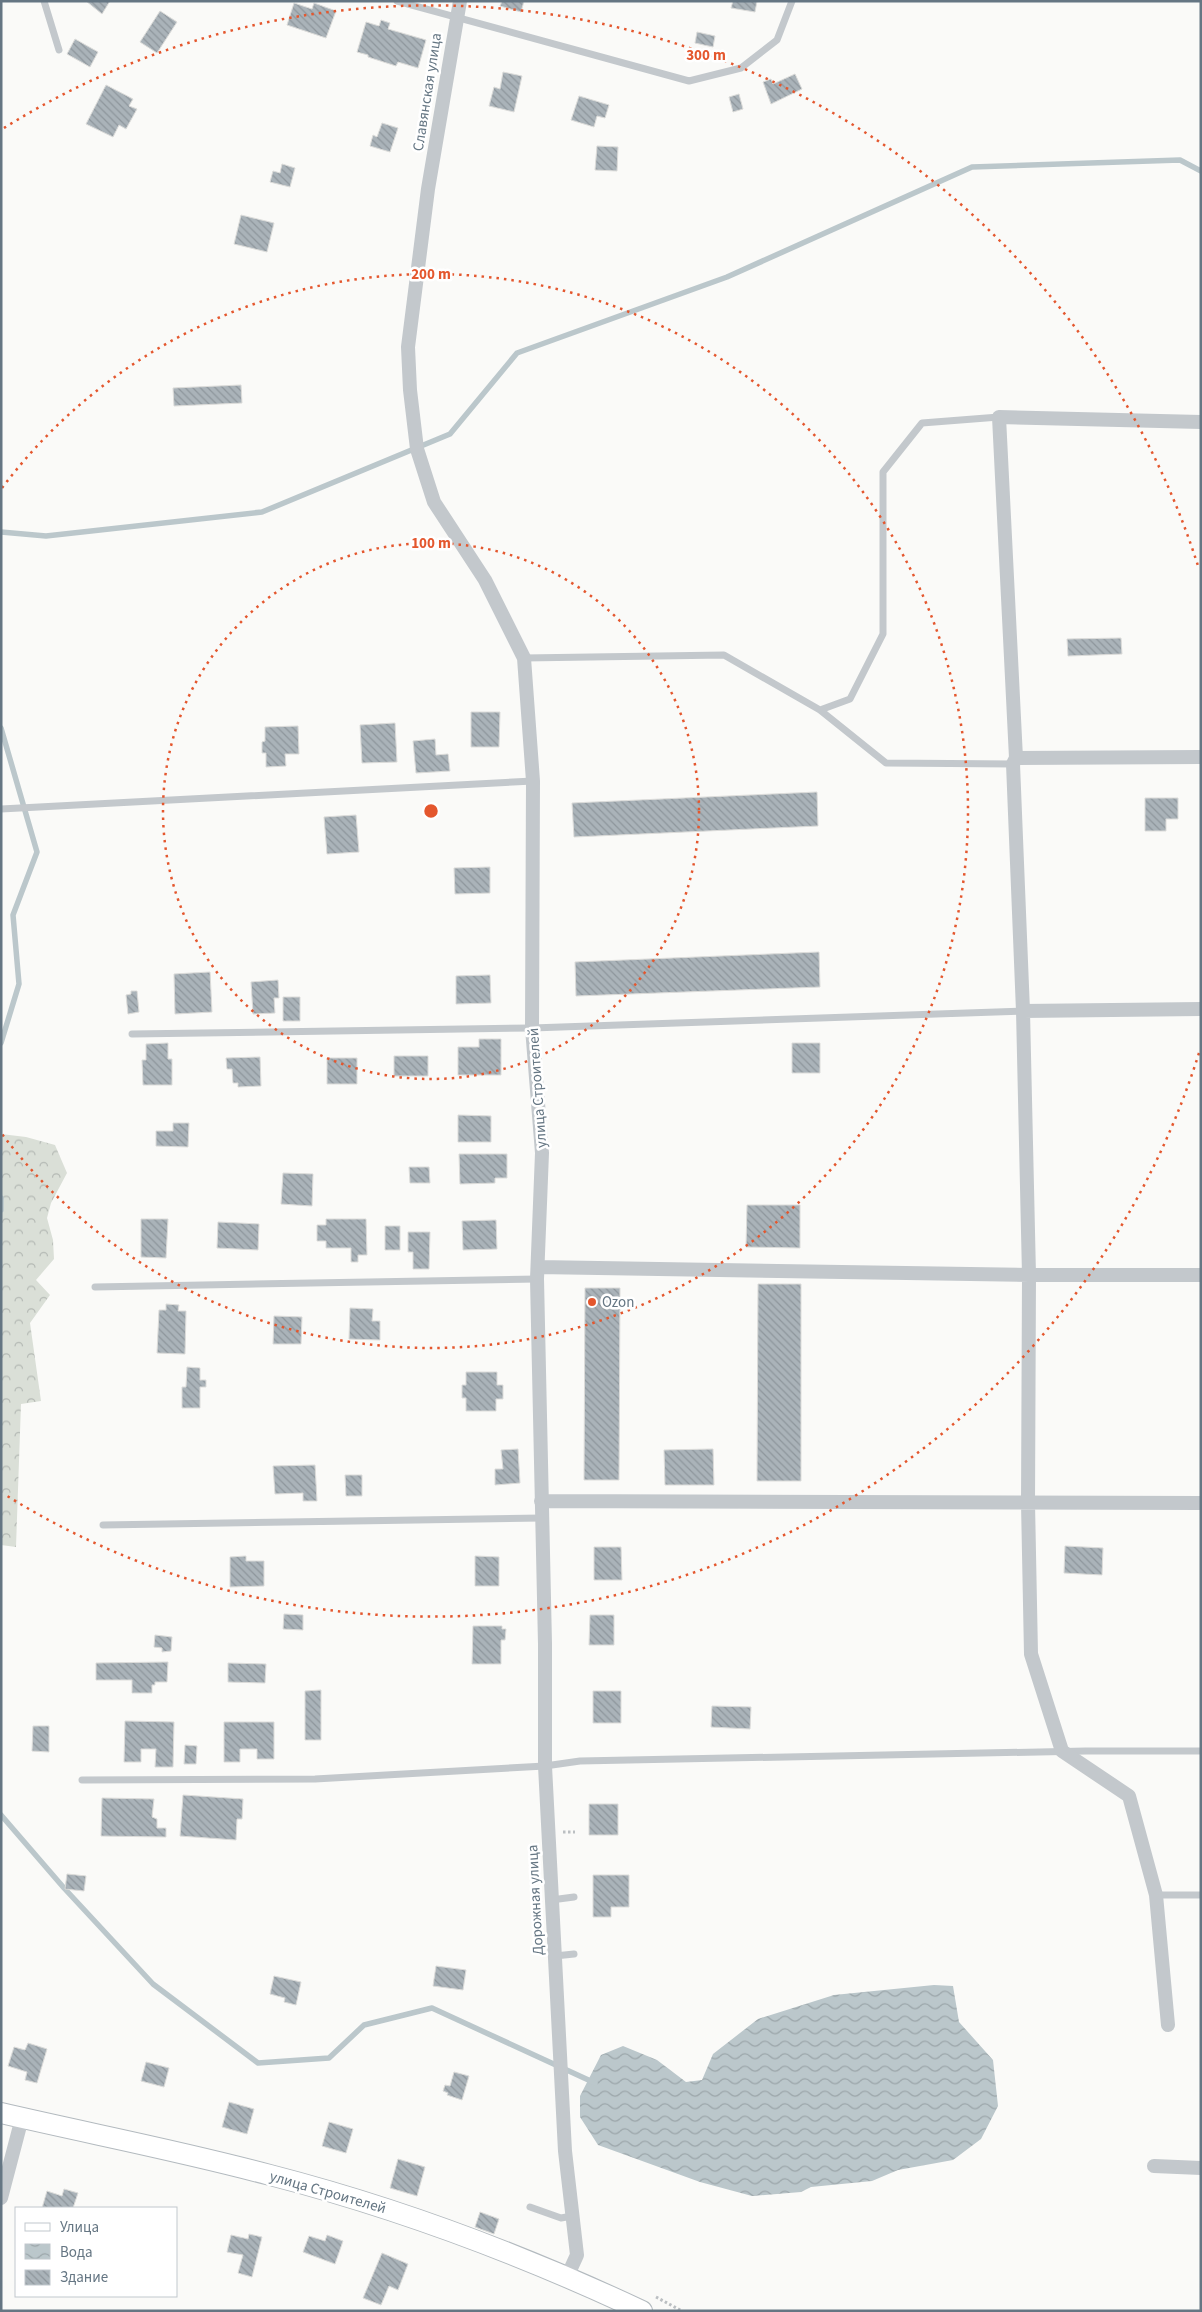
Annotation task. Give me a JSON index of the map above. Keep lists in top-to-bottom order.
{
  "streets": {
    "street": ["Славянская улица", "улица Строителей", "Дорожная улица"]
  },
  "crossings": [
    ["Славянская улица", "улица Строителей"],
    ["улица Строителей", "Дорожная улица"]
  ],
  "places": ["Ozon"],
  "legend": ["Улица", "Вода", "Здание"],
  "rings": ["300 m", "200 m", "100 m"]
}
